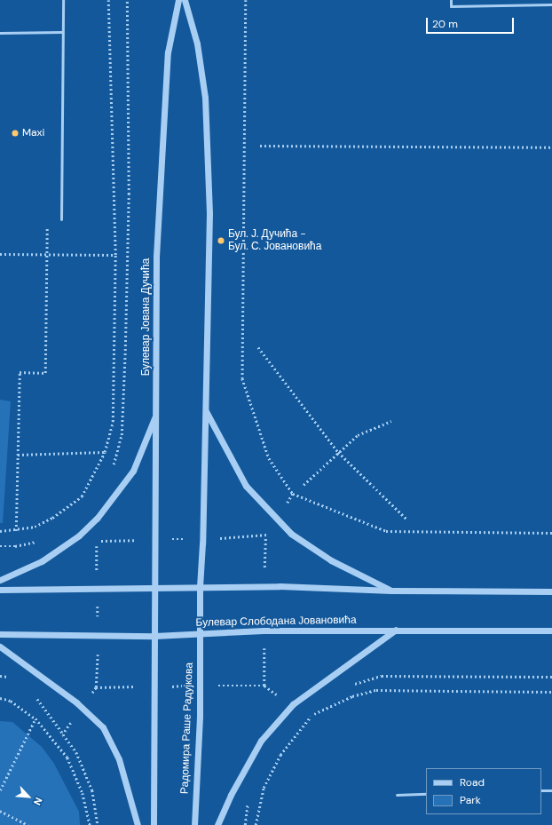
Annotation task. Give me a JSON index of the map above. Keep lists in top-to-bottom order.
{
  "streets": {
    "street": ["Булевар Јована Дучића", "Булевар Слободана Јовановића", "Радомира Раше Радујкова"]
  },
  "crossings": [
    ["Булевар Јована Дучића", "Булевар Слободана Јовановића"],
    ["Булевар Слободана Јовановића", "Радомира Раше Радујкова"]
  ],
  "places": ["Maxi", "Бул. Ј. Дучића - Бул. С. Јовановића"],
  "legend": ["Road", "Park"],
  "scale_bar": "20 m",
  "north": "bottom right"
}
